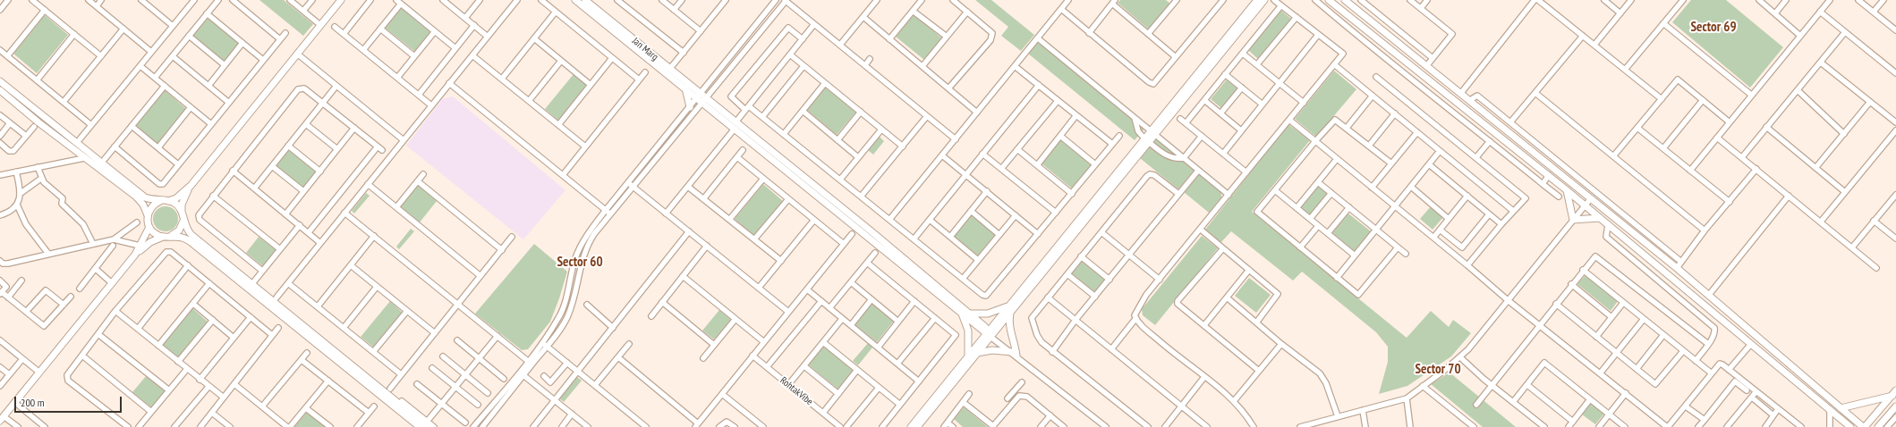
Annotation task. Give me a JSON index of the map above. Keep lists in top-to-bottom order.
{
  "streets": {
    "main road": ["Jan Marg"],
    "street": ["RohtakVibe"]
  },
  "districts": ["Sector 69", "Sector 60", "Sector 70"],
  "scale_bar": "200 m"
}
